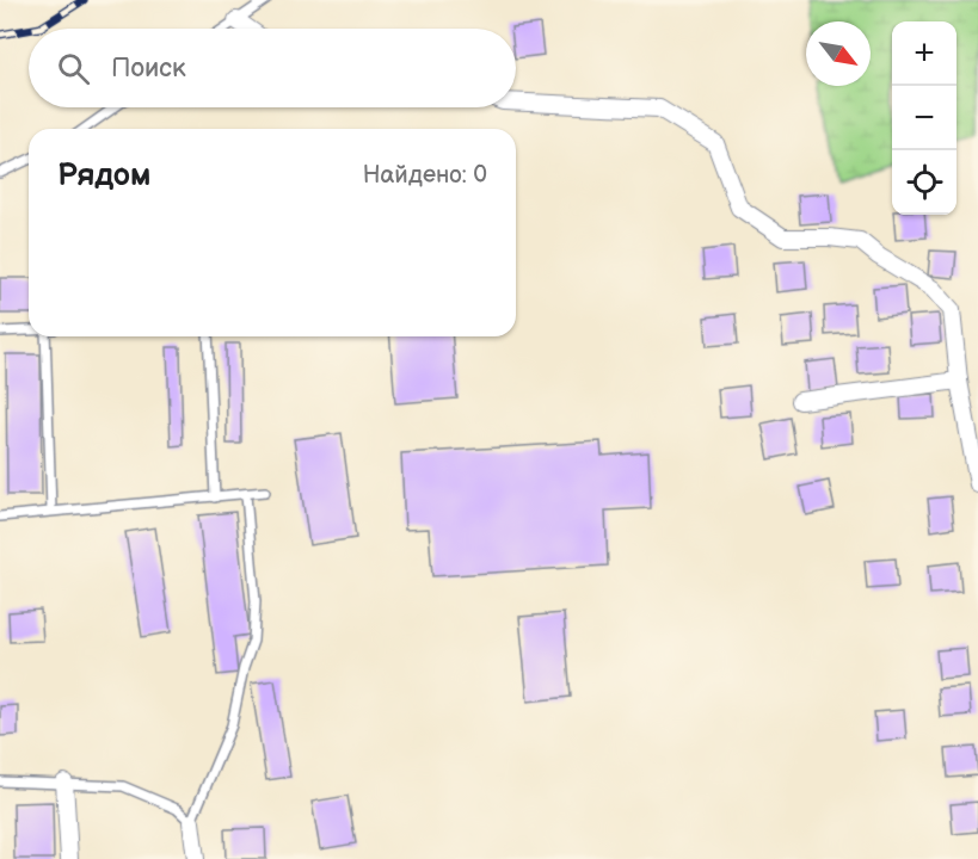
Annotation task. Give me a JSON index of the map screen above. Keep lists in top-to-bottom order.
{
  "north": "bottom right",
  "page": {
    "map_buttons": ["+", "−"],
    "search": "Поиск",
    "heading": ["Рядом", "Найдено: 0"]
  }
}
